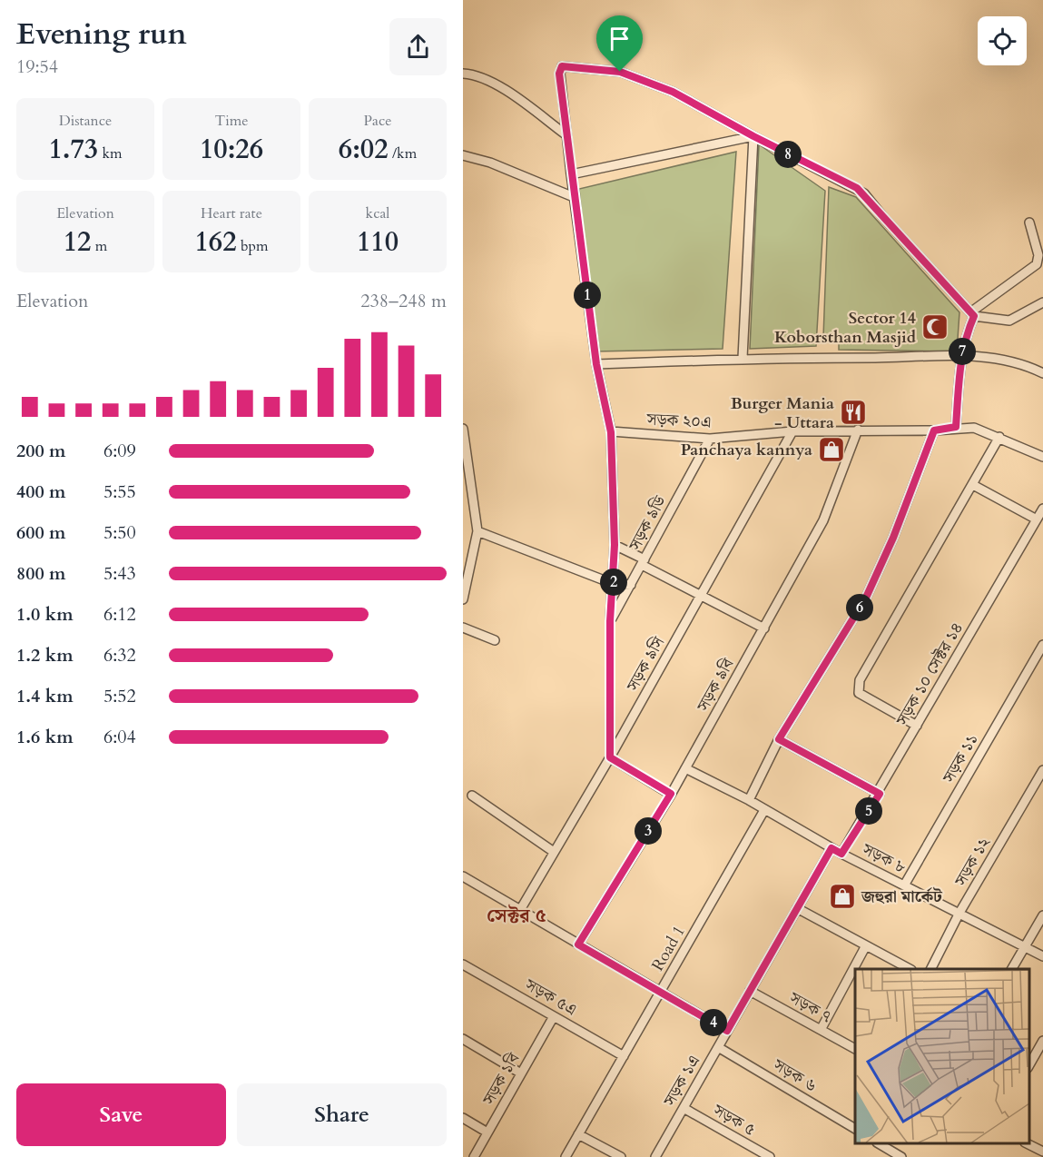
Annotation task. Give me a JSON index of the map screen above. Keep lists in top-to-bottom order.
{
  "streets": {
    "street": [
      "সড়ক ২০এ",
      "সড়ক ৯ডি",
      "সড়ক ৯সি",
      "সড়ক ১০ সেক্টর ১৪",
      "সড়ক ৯বি",
      "সড়ক ১১",
      "সড়ক ৮",
      "সড়ক ১২",
      "Road 1",
      "সড়ক ৫এ",
      "সড়ক ৭",
      "সড়ক ৬",
      "সড়ক ১বি",
      "সড়ক ১এ",
      "সড়ক ৫"
    ]
  },
  "crossings": [
    ["সড়ক ২০এ", "সড়ক ৯ডি"],
    ["সড়ক ২০এ", "সড়ক ৯সি"],
    ["সড়ক ২০এ", "সড়ক ৯বি"],
    ["সড়ক ১০ সেক্টর ১৪", "সড়ক ৮"],
    ["সড়ক ৯বি", "সড়ক ৮"],
    ["সড়ক ১১", "সড়ক ৮"],
    ["সড়ক ৮", "সড়ক ১২"],
    ["সড়ক ৮", "Road 1"],
    ["সড়ক ৮", "সড়ক ১এ"],
    ["Road 1", "সড়ক ৫এ"],
    ["সড়ক ৫এ", "সড়ক ১বি"],
    ["সড়ক ৭", "সড়ক ১এ"],
    ["সড়ক ৬", "সড়ক ১এ"],
    ["সড়ক ১এ", "সড়ক ৫"]
  ],
  "districts": ["সেক্টর ৫"],
  "places": {
    "mosque": ["Sector 14 Koborsthan Masjid"],
    "restaurant": ["Burger Mania - Uttara"],
    "shop": ["Panchaya kannya", "জহুরা মার্কেট"]
  },
  "page": {
    "heading": ["Evening run", "19:54"],
    "stats": [
      ["Distance", "1.73 km"],
      ["Time", "10:26"],
      ["Pace", "6:02 /km"],
      ["Elevation", "12 m"],
      ["Heart rate", "162 bpm"],
      ["kcal", "110"]
    ],
    "pins": [
      "8",
      "1",
      "7",
      "2",
      "6",
      "5",
      "3",
      "4"
    ],
    "chart": ["Elevation", "238–248 m"],
    "list": [
      {
        "name": "200 m",
        "note": "6:09"
      },
      {
        "name": "400 m",
        "note": "5:55"
      },
      {
        "name": "600 m",
        "note": "5:50"
      },
      {
        "name": "800 m",
        "note": "5:43"
      },
      {
        "name": "1.0 km",
        "note": "6:12"
      },
      {
        "name": "1.2 km",
        "note": "6:32"
      },
      {
        "name": "1.4 km",
        "note": "5:52"
      },
      {
        "name": "1.6 km",
        "note": "6:04"
      }
    ],
    "buttons": ["Save", "Share"]
  }
}
